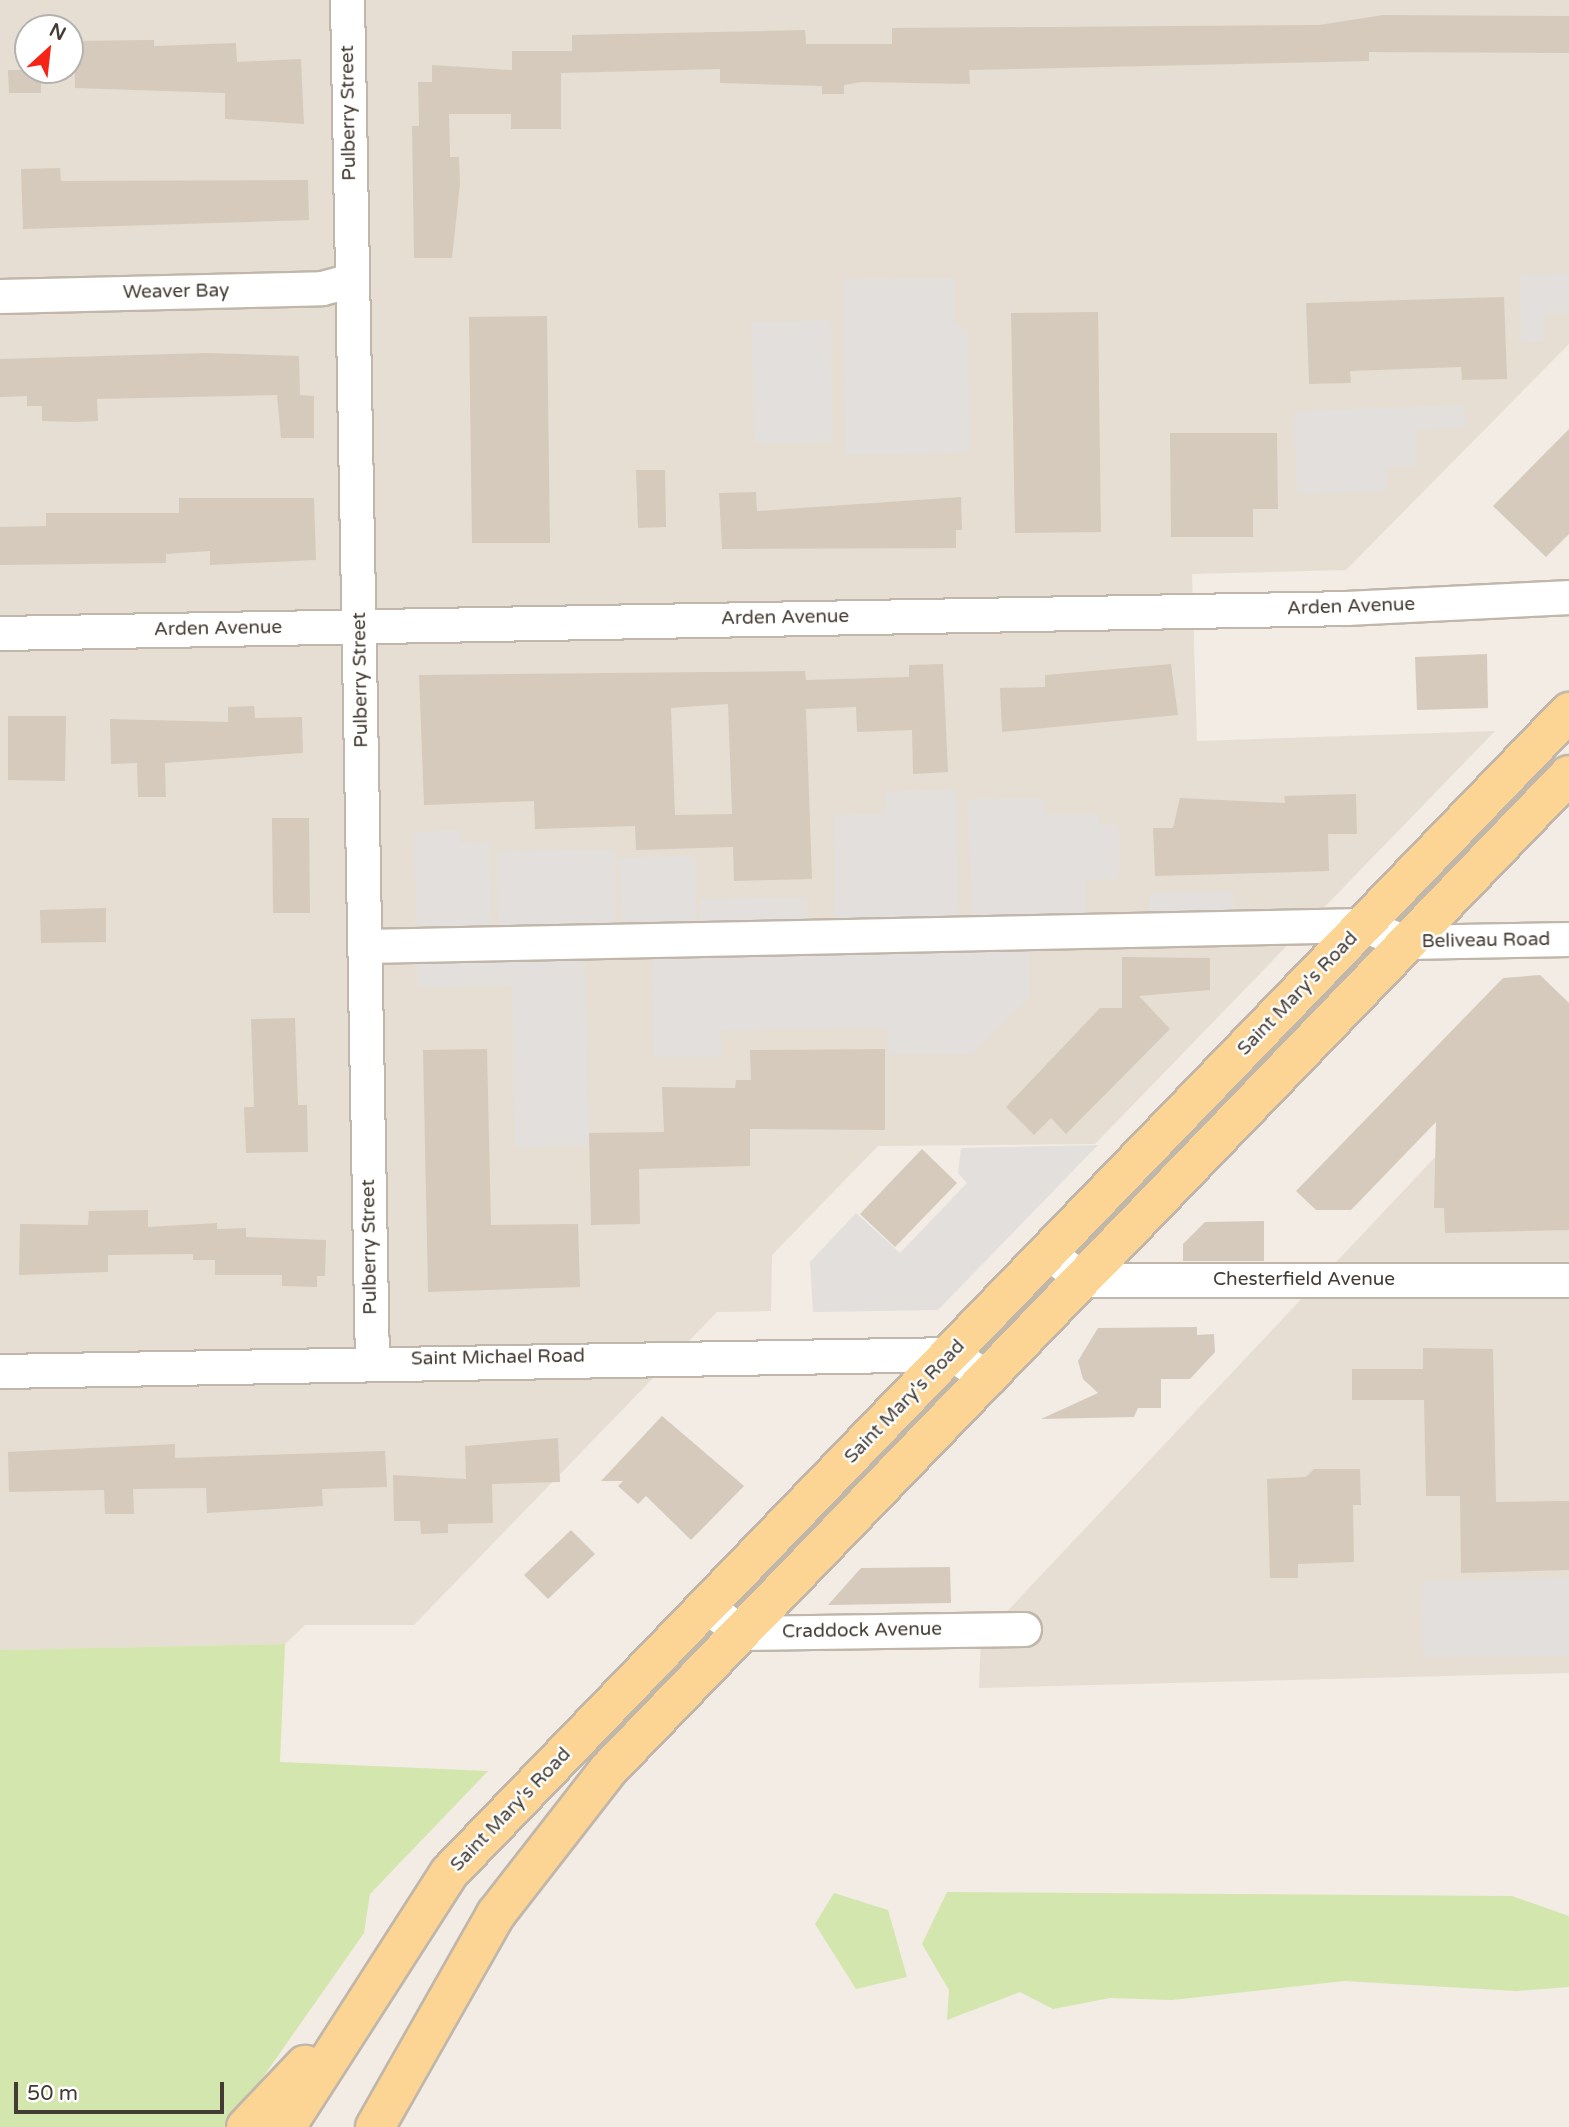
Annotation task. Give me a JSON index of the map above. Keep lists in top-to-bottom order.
{
  "streets": {
    "main road": ["Saint Mary's Road"],
    "street": [
      "Pulberry Street",
      "Weaver Bay",
      "Arden Avenue",
      "Beliveau Road",
      "Chesterfield Avenue",
      "Saint Michael Road",
      "Craddock Avenue"
    ]
  },
  "crossings": [
    ["Pulberry Street", "Weaver Bay"],
    ["Pulberry Street", "Arden Avenue"],
    ["Pulberry Street", "Saint Michael Road"],
    ["Beliveau Road", "Saint Mary's Road"],
    ["Saint Mary's Road", "Saint Michael Road"]
  ],
  "scale_bar": "50 m",
  "north": "top right"
}
